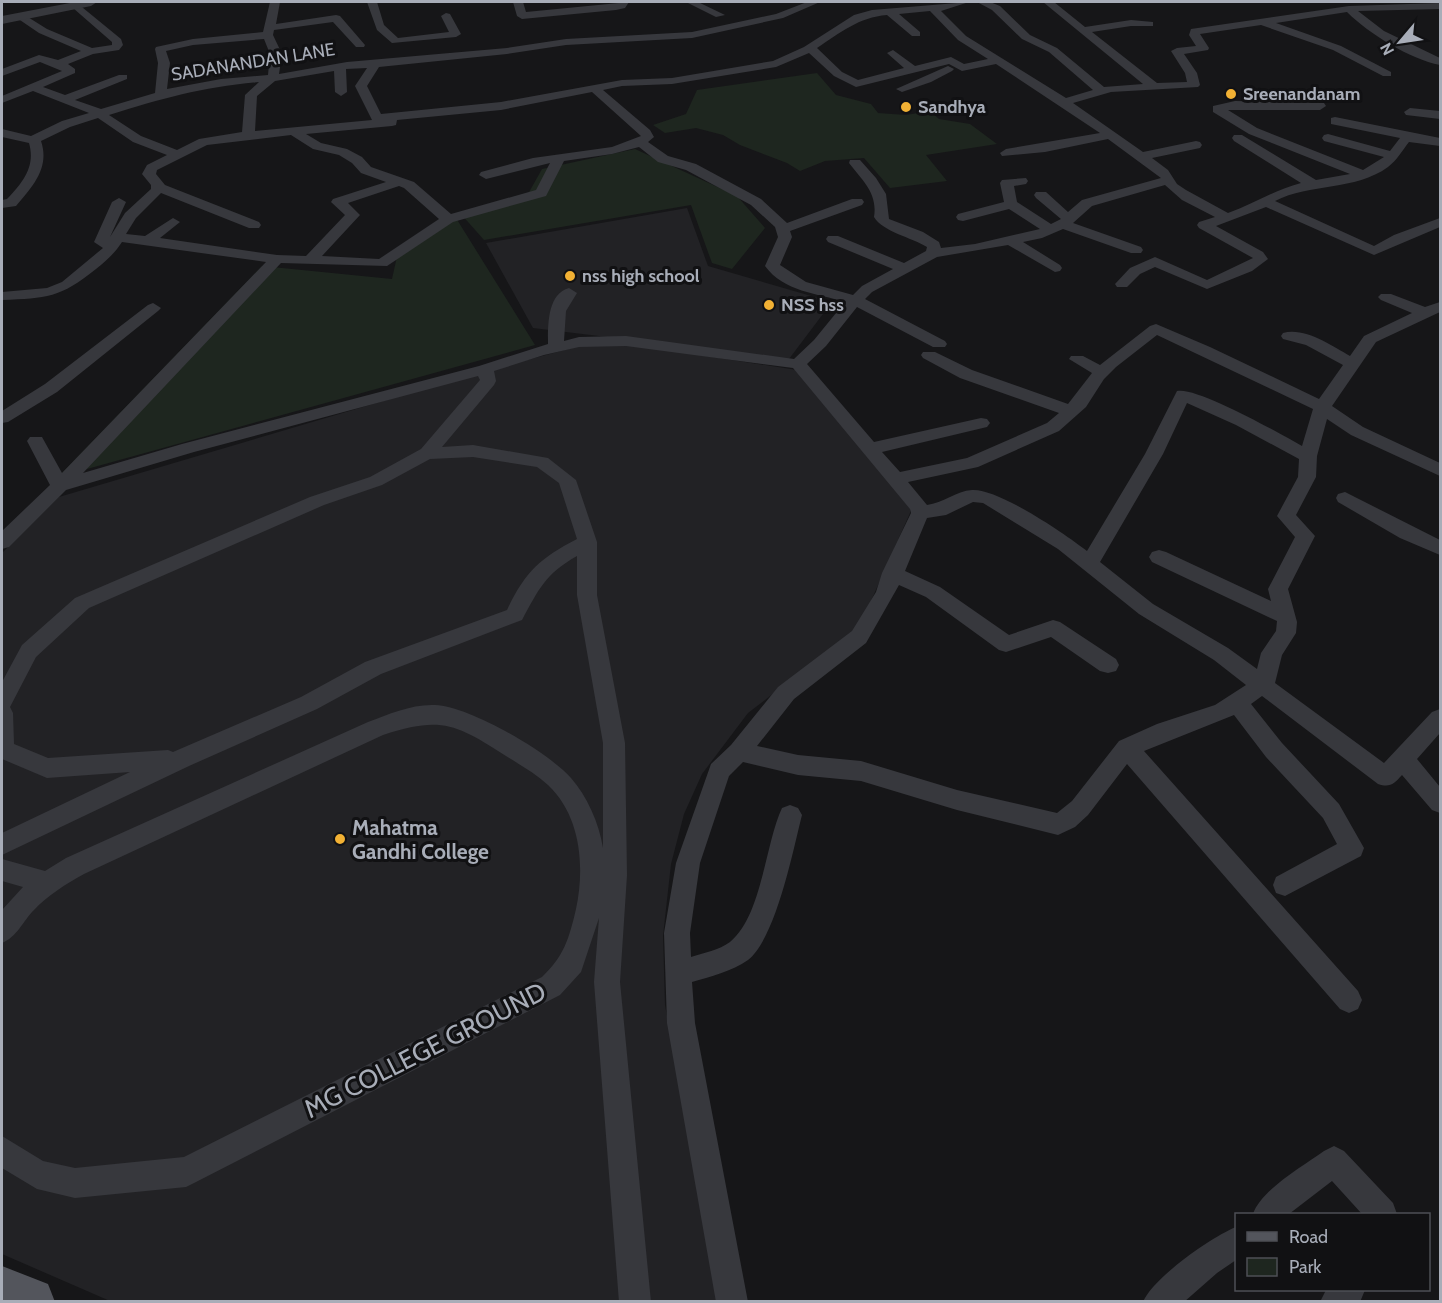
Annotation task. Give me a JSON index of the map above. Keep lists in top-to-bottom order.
{
  "streets": {
    "street": ["SADANANDAN LANE", "MG COLLEGE GROUND"]
  },
  "places": [
    "Sreenandanam",
    "Sandhya",
    "nss high school",
    "NSS hss",
    "Mahatma Gandhi College"
  ],
  "legend": ["Road", "Park"],
  "north": "bottom left"
}
